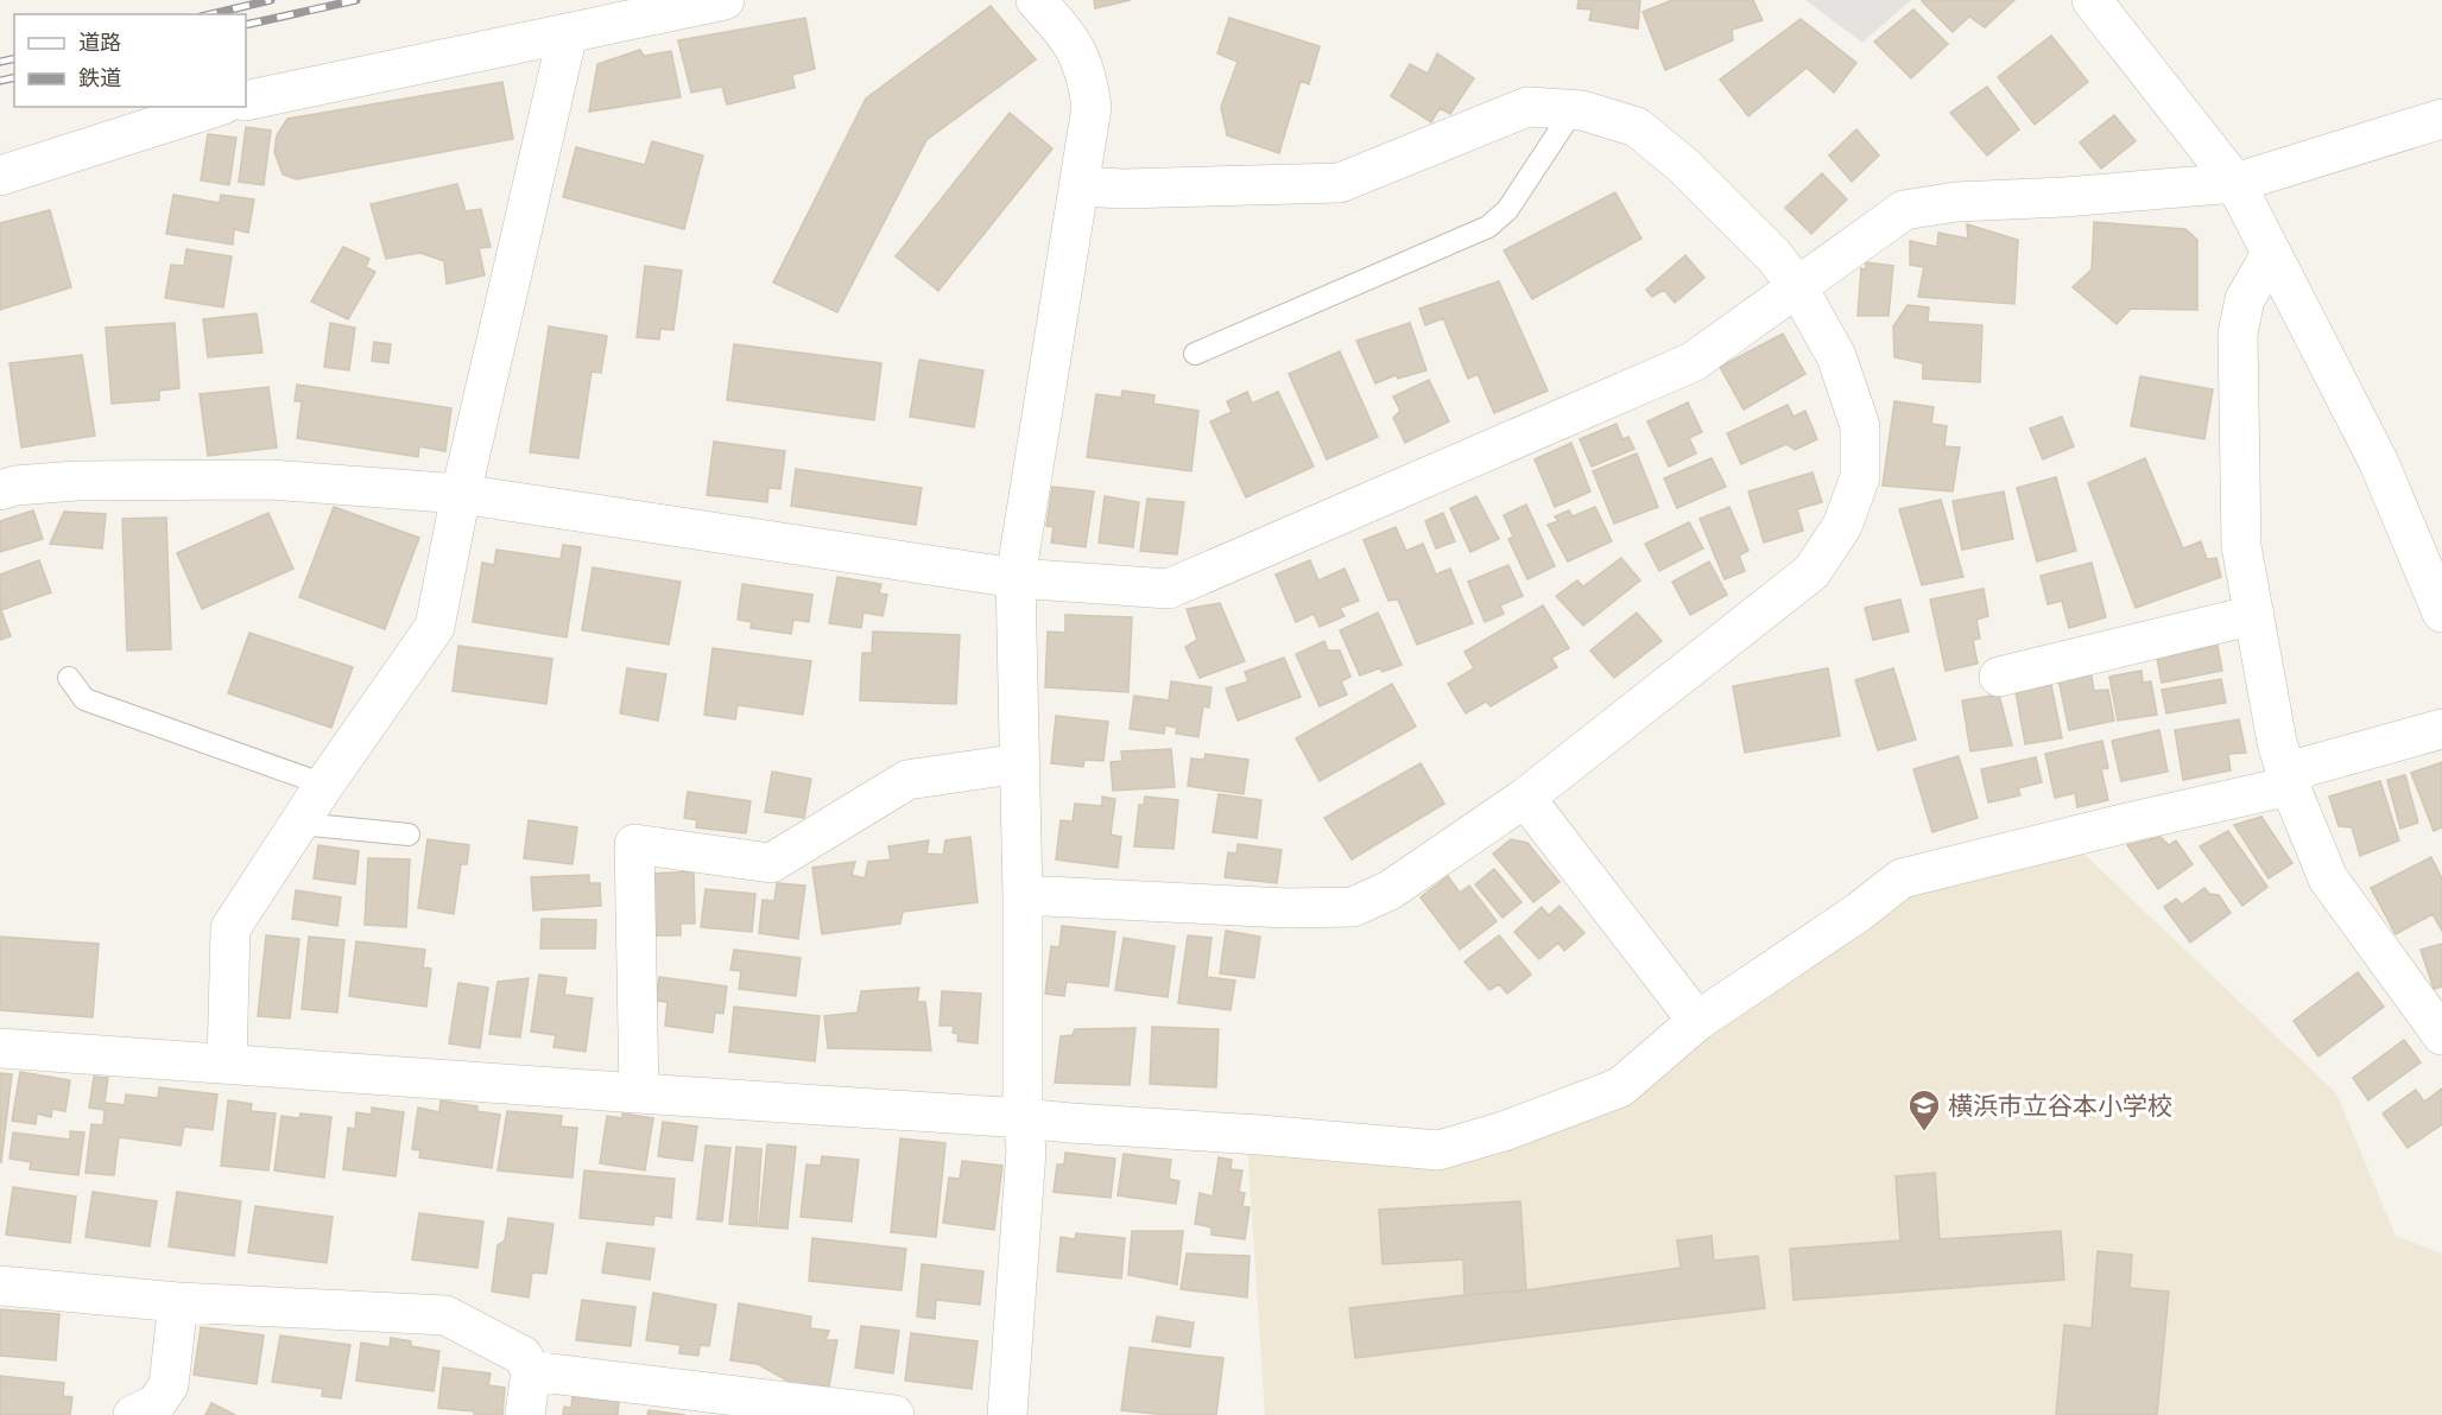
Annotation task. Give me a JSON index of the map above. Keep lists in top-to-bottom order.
{
  "places": {
    "school or university": ["横浜市立谷本小学校"]
  },
  "legend": ["道路", "鉄道"]
}
